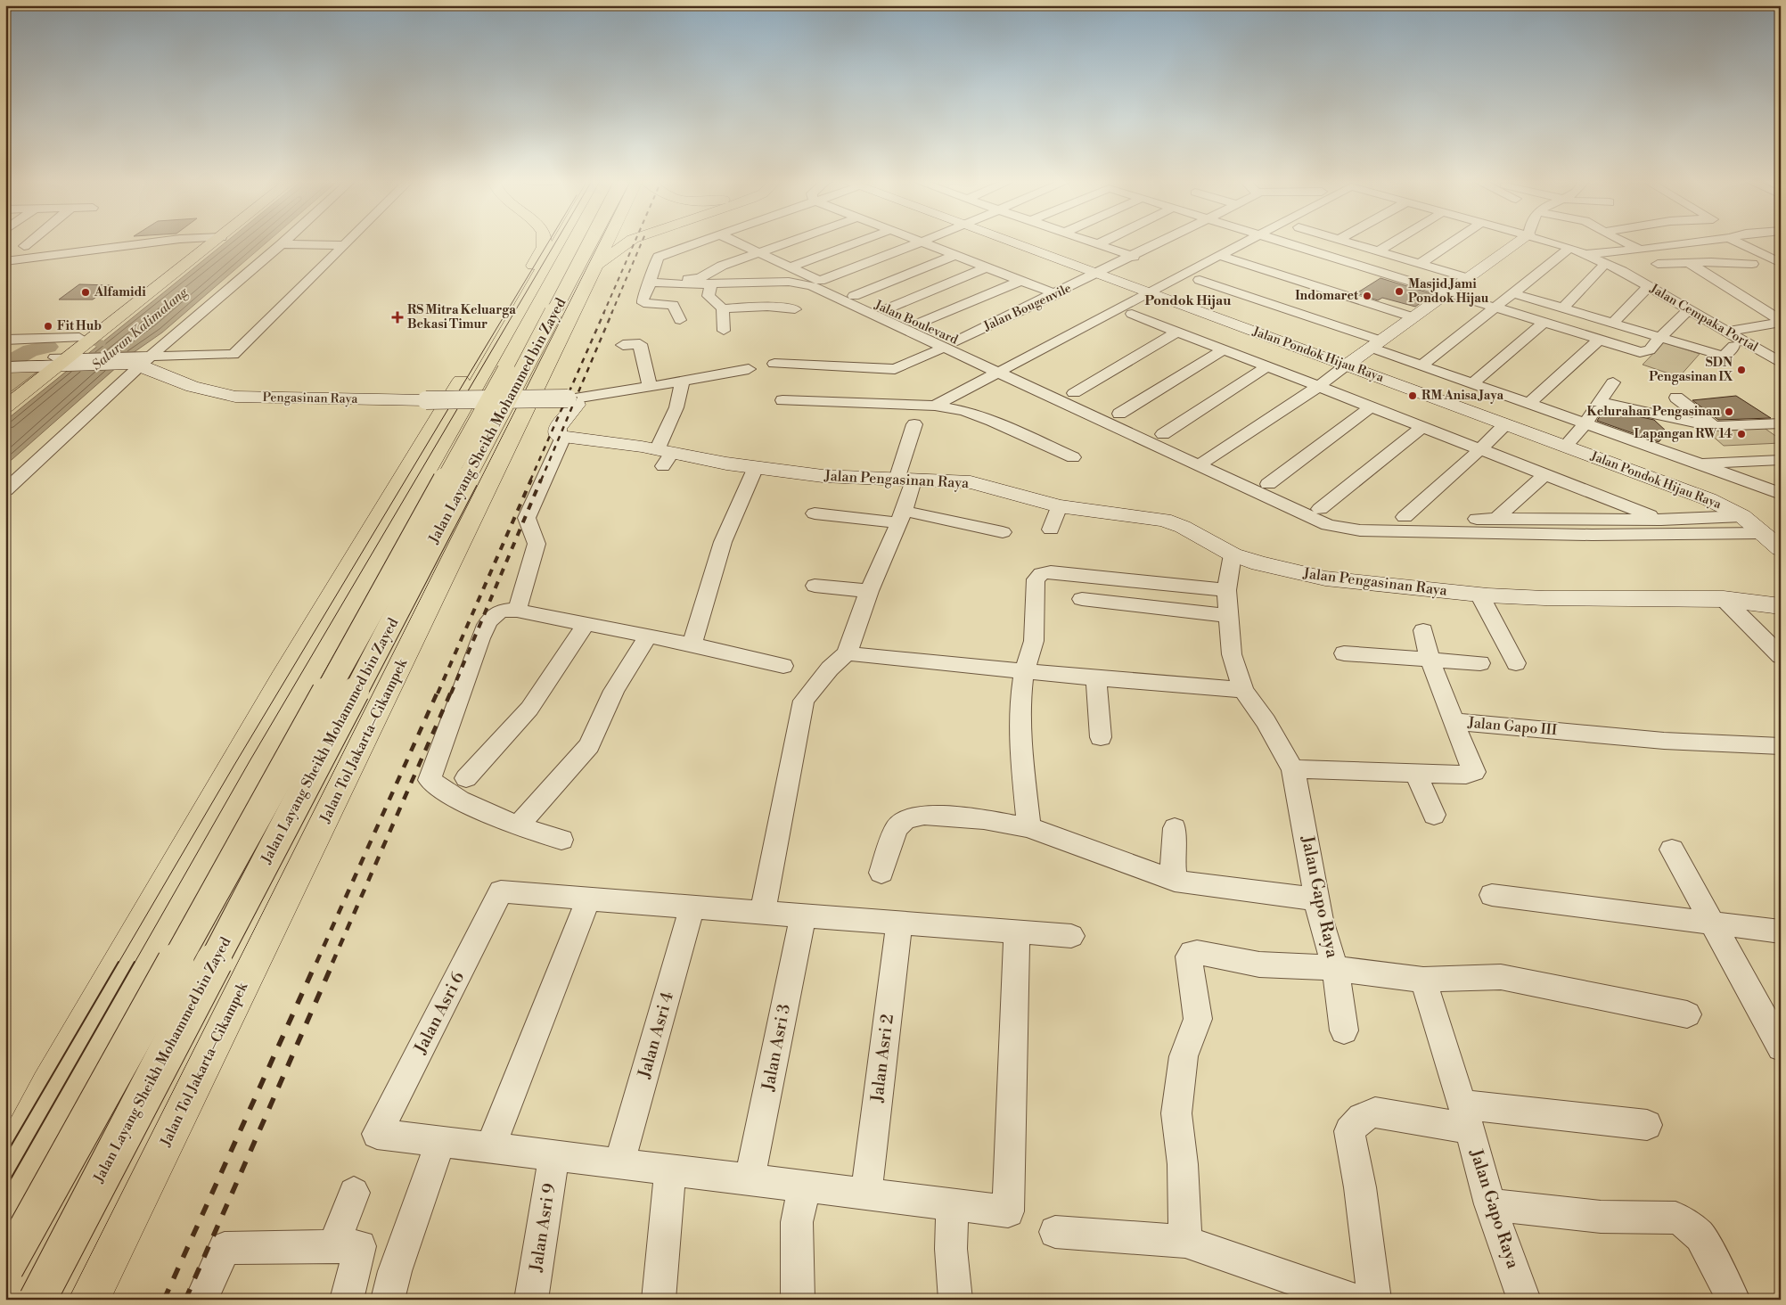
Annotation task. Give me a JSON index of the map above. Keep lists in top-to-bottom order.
{
  "streets": {
    "main road": ["Jalan Layang Sheikh Mohammed bin Zayed", "Jalan Tol Jakarta–Cikampek"],
    "street": [
      "Jalan Bougenvile",
      "Jalan Cempaka Portal",
      "Jalan Boulevard",
      "Jalan Pondok Hijau Raya",
      "Pengasinan Raya",
      "Jalan Pengasinan Raya",
      "Jalan Gapo III",
      "Jalan Gapo Raya",
      "Jalan Asri 6",
      "Jalan Asri 4",
      "Jalan Asri 3",
      "Jalan Asri 2",
      "Jalan Asri 9"
    ]
  },
  "crossings": [
    ["Jalan Bougenvile", "Jalan Boulevard"],
    ["Jalan Bougenvile", "Jalan Pondok Hijau Raya"],
    ["Jalan Pengasinan Raya", "Jalan Gapo Raya"],
    ["Jalan Gapo III", "Jalan Gapo Raya"]
  ],
  "districts": ["Pondok Hijau"],
  "water": ["Saluran Kalimalang"],
  "places": {
    "other": [
      "Masjid Jami Pondok Hijau",
      "Alfamidi",
      "Indomaret",
      "Fit Hub",
      "SDN Pengasinan IX",
      "RM Anisa Jaya",
      "Kelurahan Pengasinan",
      "Lapangan RW 14"
    ],
    "health": ["RS Mitra Keluarga Bekasi Timur"]
  }
}
